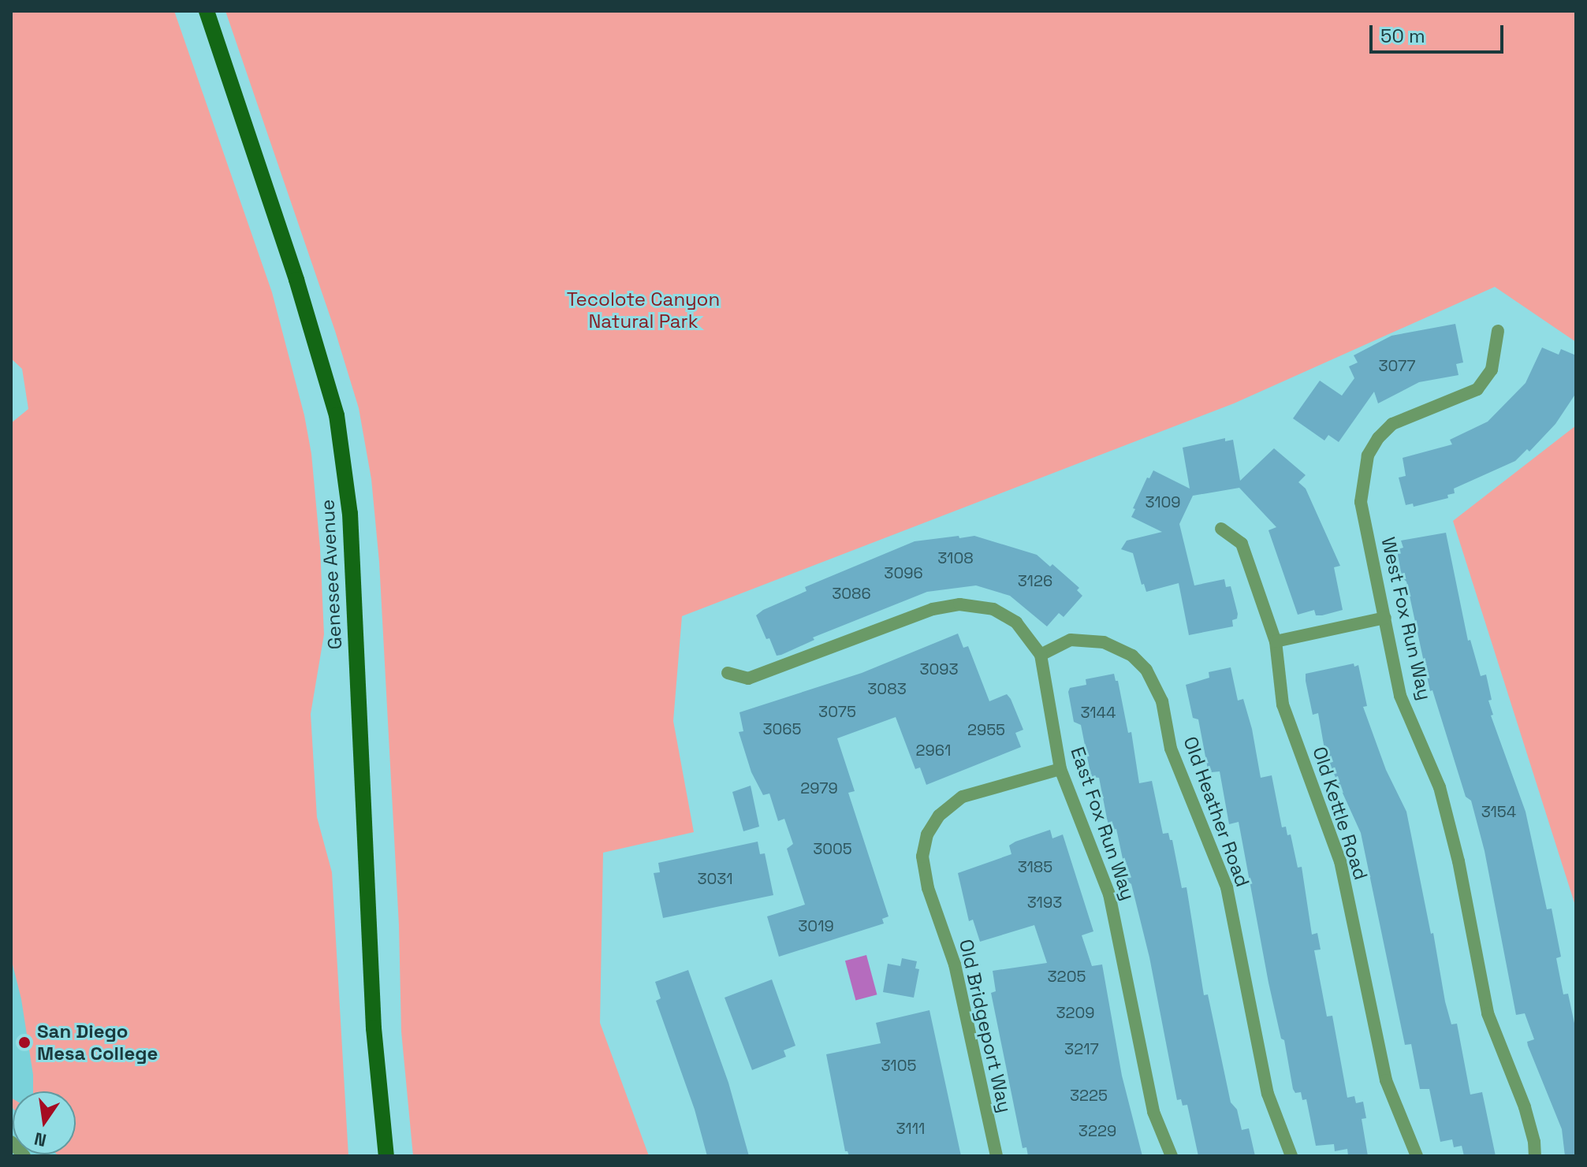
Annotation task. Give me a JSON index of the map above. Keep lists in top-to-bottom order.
{
  "streets": {
    "main road": ["Genesee Avenue"],
    "street": [
      "West Fox Run Way",
      "Old Heather Road",
      "Old Kettle Road",
      "East Fox Run Way",
      "Old Bridgeport Way"
    ]
  },
  "crossings": [
    ["Old Heather Road", "East Fox Run Way"],
    ["East Fox Run Way", "Old Bridgeport Way"]
  ],
  "parks": ["Tecolote Canyon Natural Park"],
  "places": ["San Diego Mesa College"],
  "house_numbers": [
    "3077",
    "3109",
    "3108",
    "3096",
    "3126",
    "3086",
    "3093",
    "3083",
    "3075",
    "3144",
    "3065",
    "2955",
    "2961",
    "2979",
    "3154",
    "3005",
    "3185",
    "3031",
    "3193",
    "3019",
    "3205",
    "3209",
    "3217",
    "3105",
    "3225",
    "3111",
    "3229"
  ],
  "scale_bar": "50 m",
  "north": "bottom"
}
